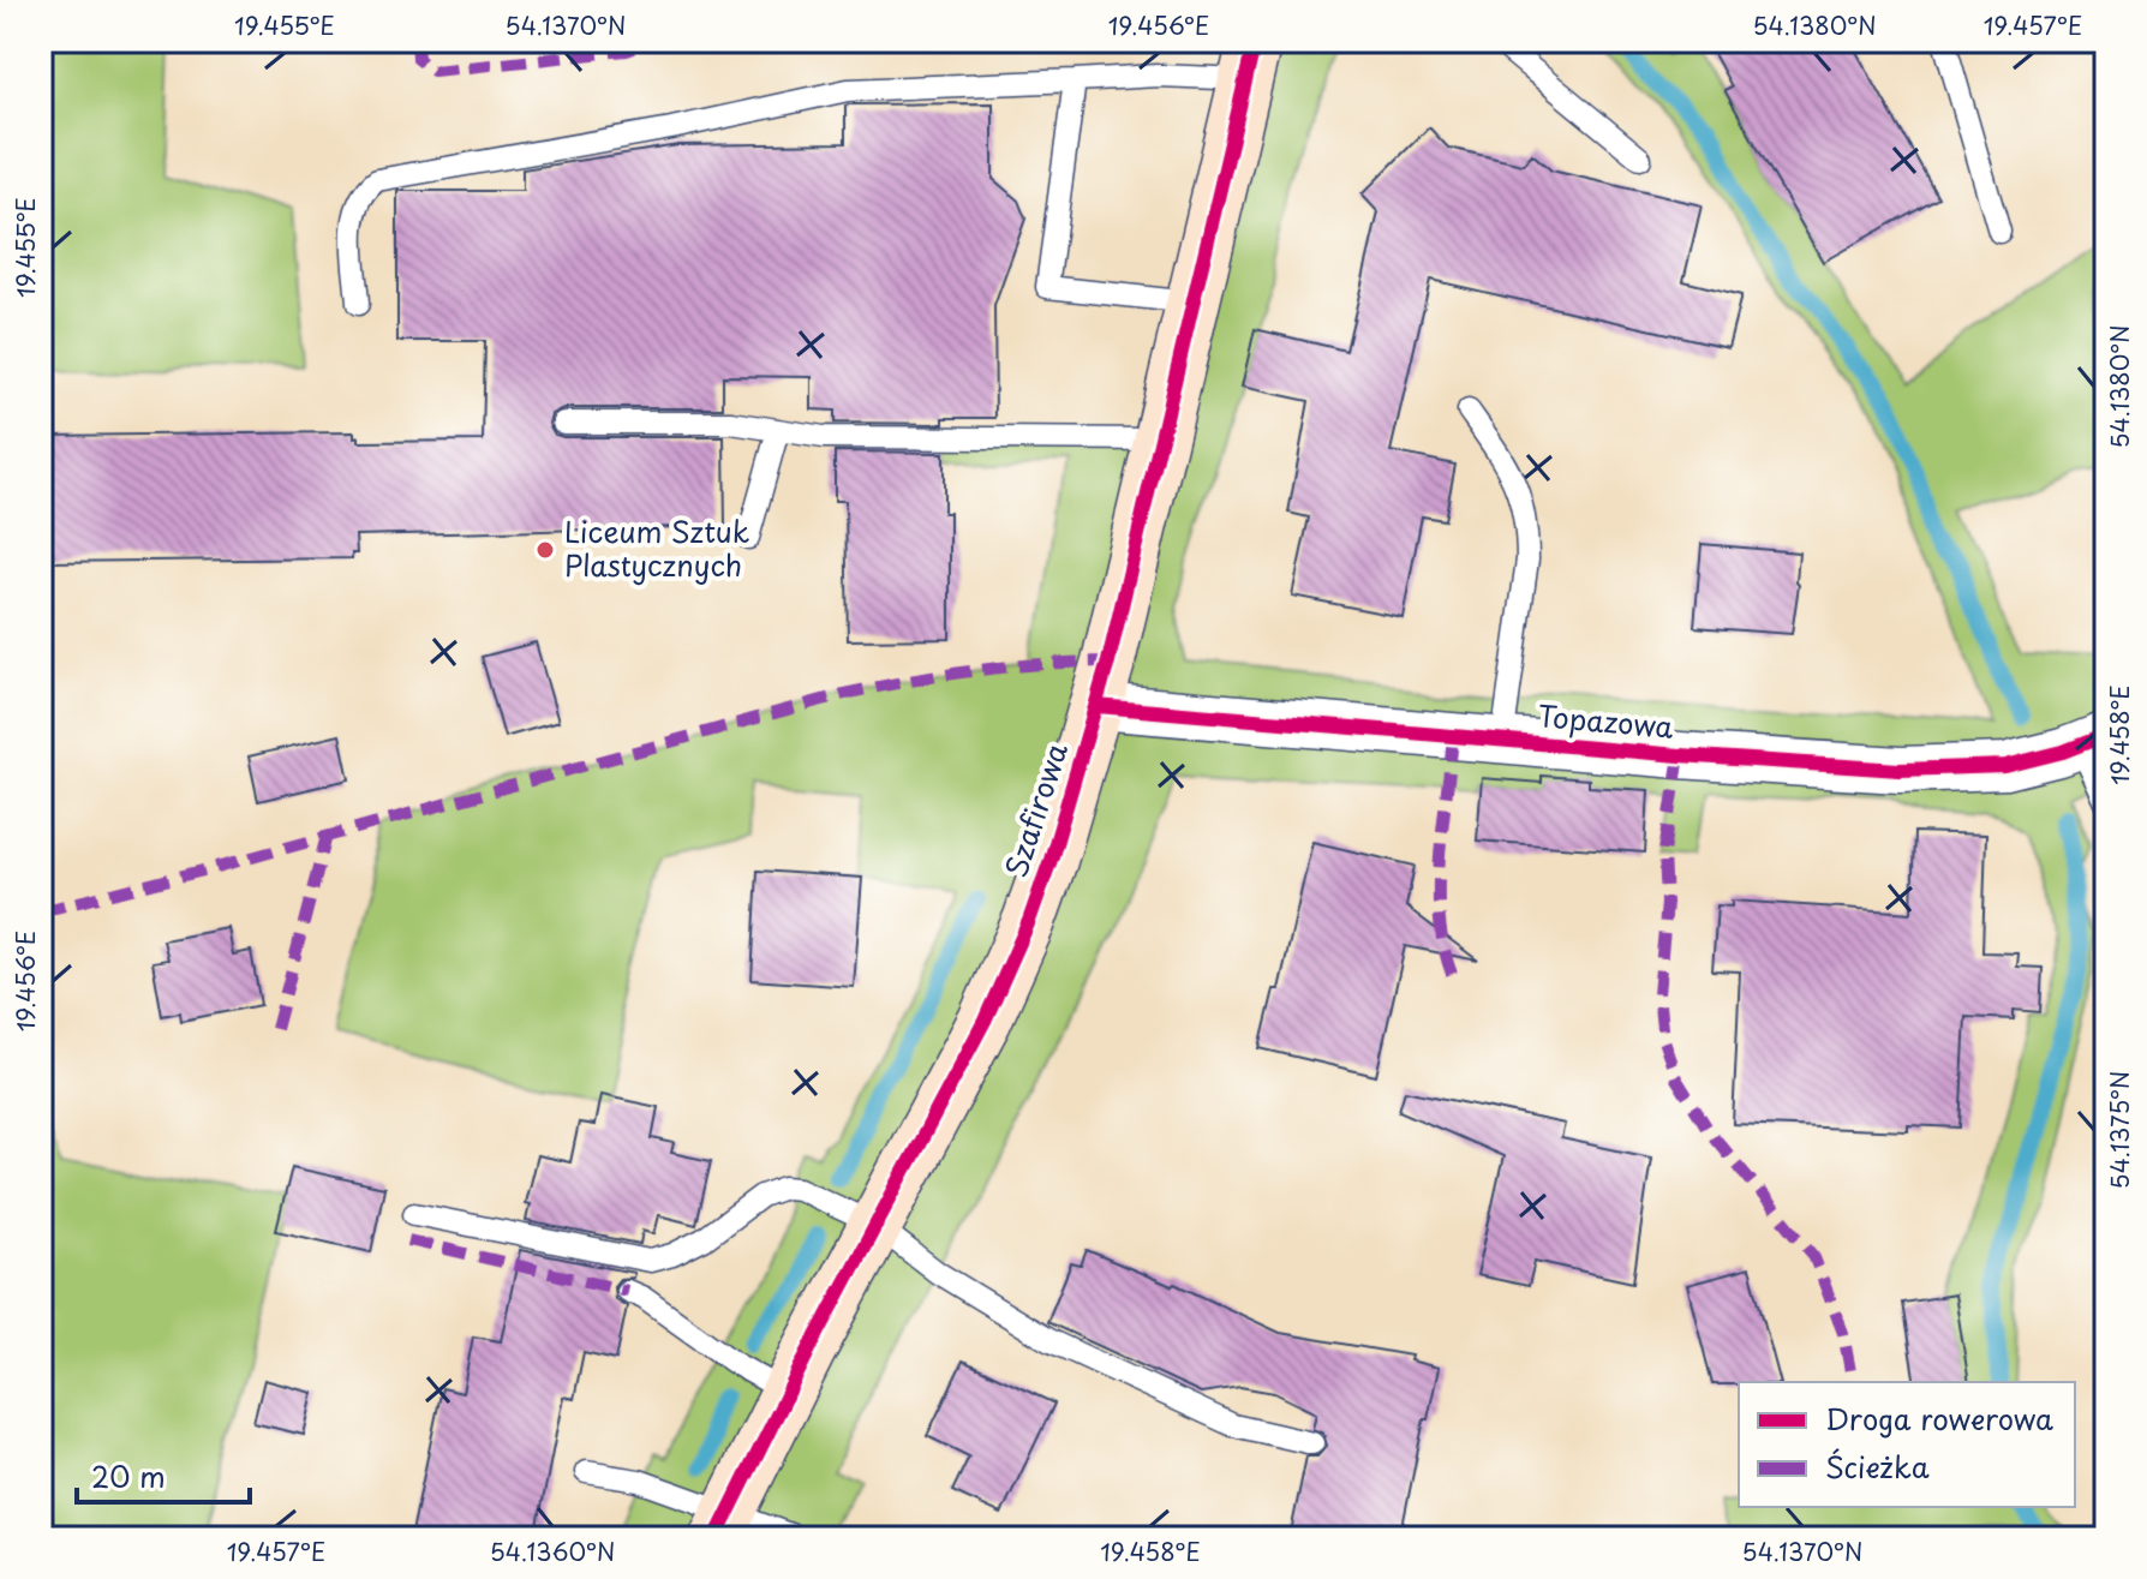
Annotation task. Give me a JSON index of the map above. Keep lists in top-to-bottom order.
{
  "streets": {
    "street": ["Topazowa", "Szafirowa"]
  },
  "crossings": [
    ["Topazowa", "Szafirowa"]
  ],
  "places": ["Liceum Sztuk Plastycznych"],
  "legend": ["Droga rowerowa", "Ścieżka"],
  "scale_bar": "20 m",
  "coordinates": [
    "19.455°E",
    "54.1370°N",
    "19.456°E",
    "54.1380°N",
    "19.457°E",
    "19.458°E",
    "54.1375°N",
    "54.1360°N"
  ]
}
